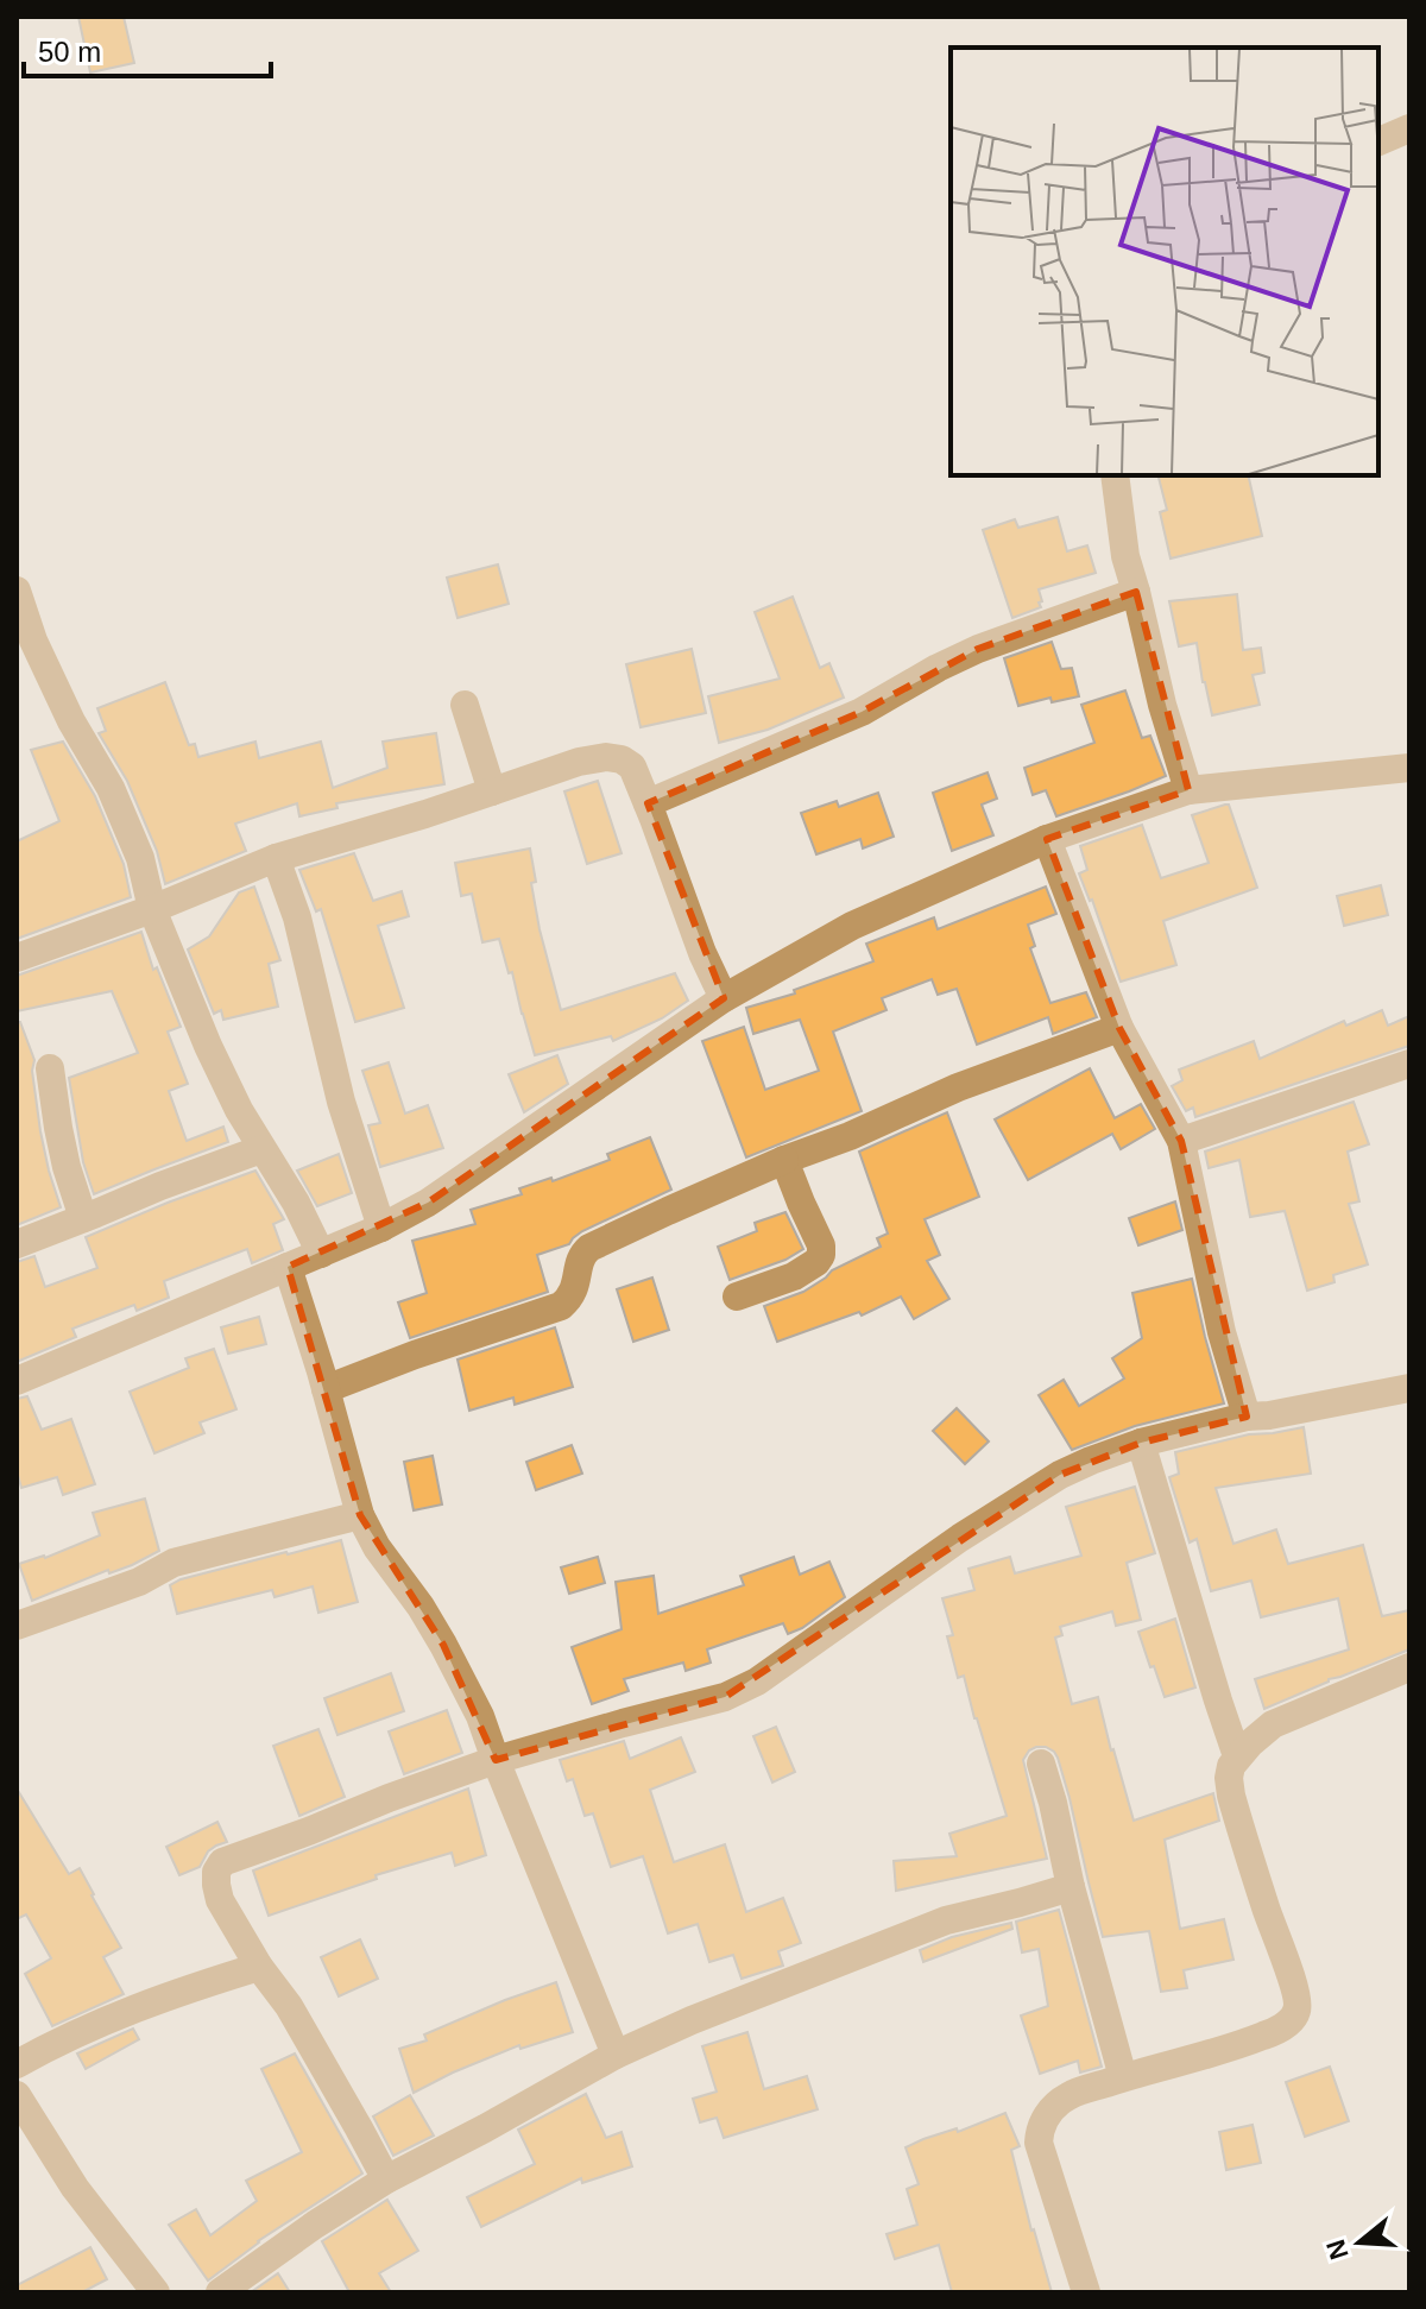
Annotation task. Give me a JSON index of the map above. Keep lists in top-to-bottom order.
{
  "scale_bar": "50 m",
  "north": "left"
}
